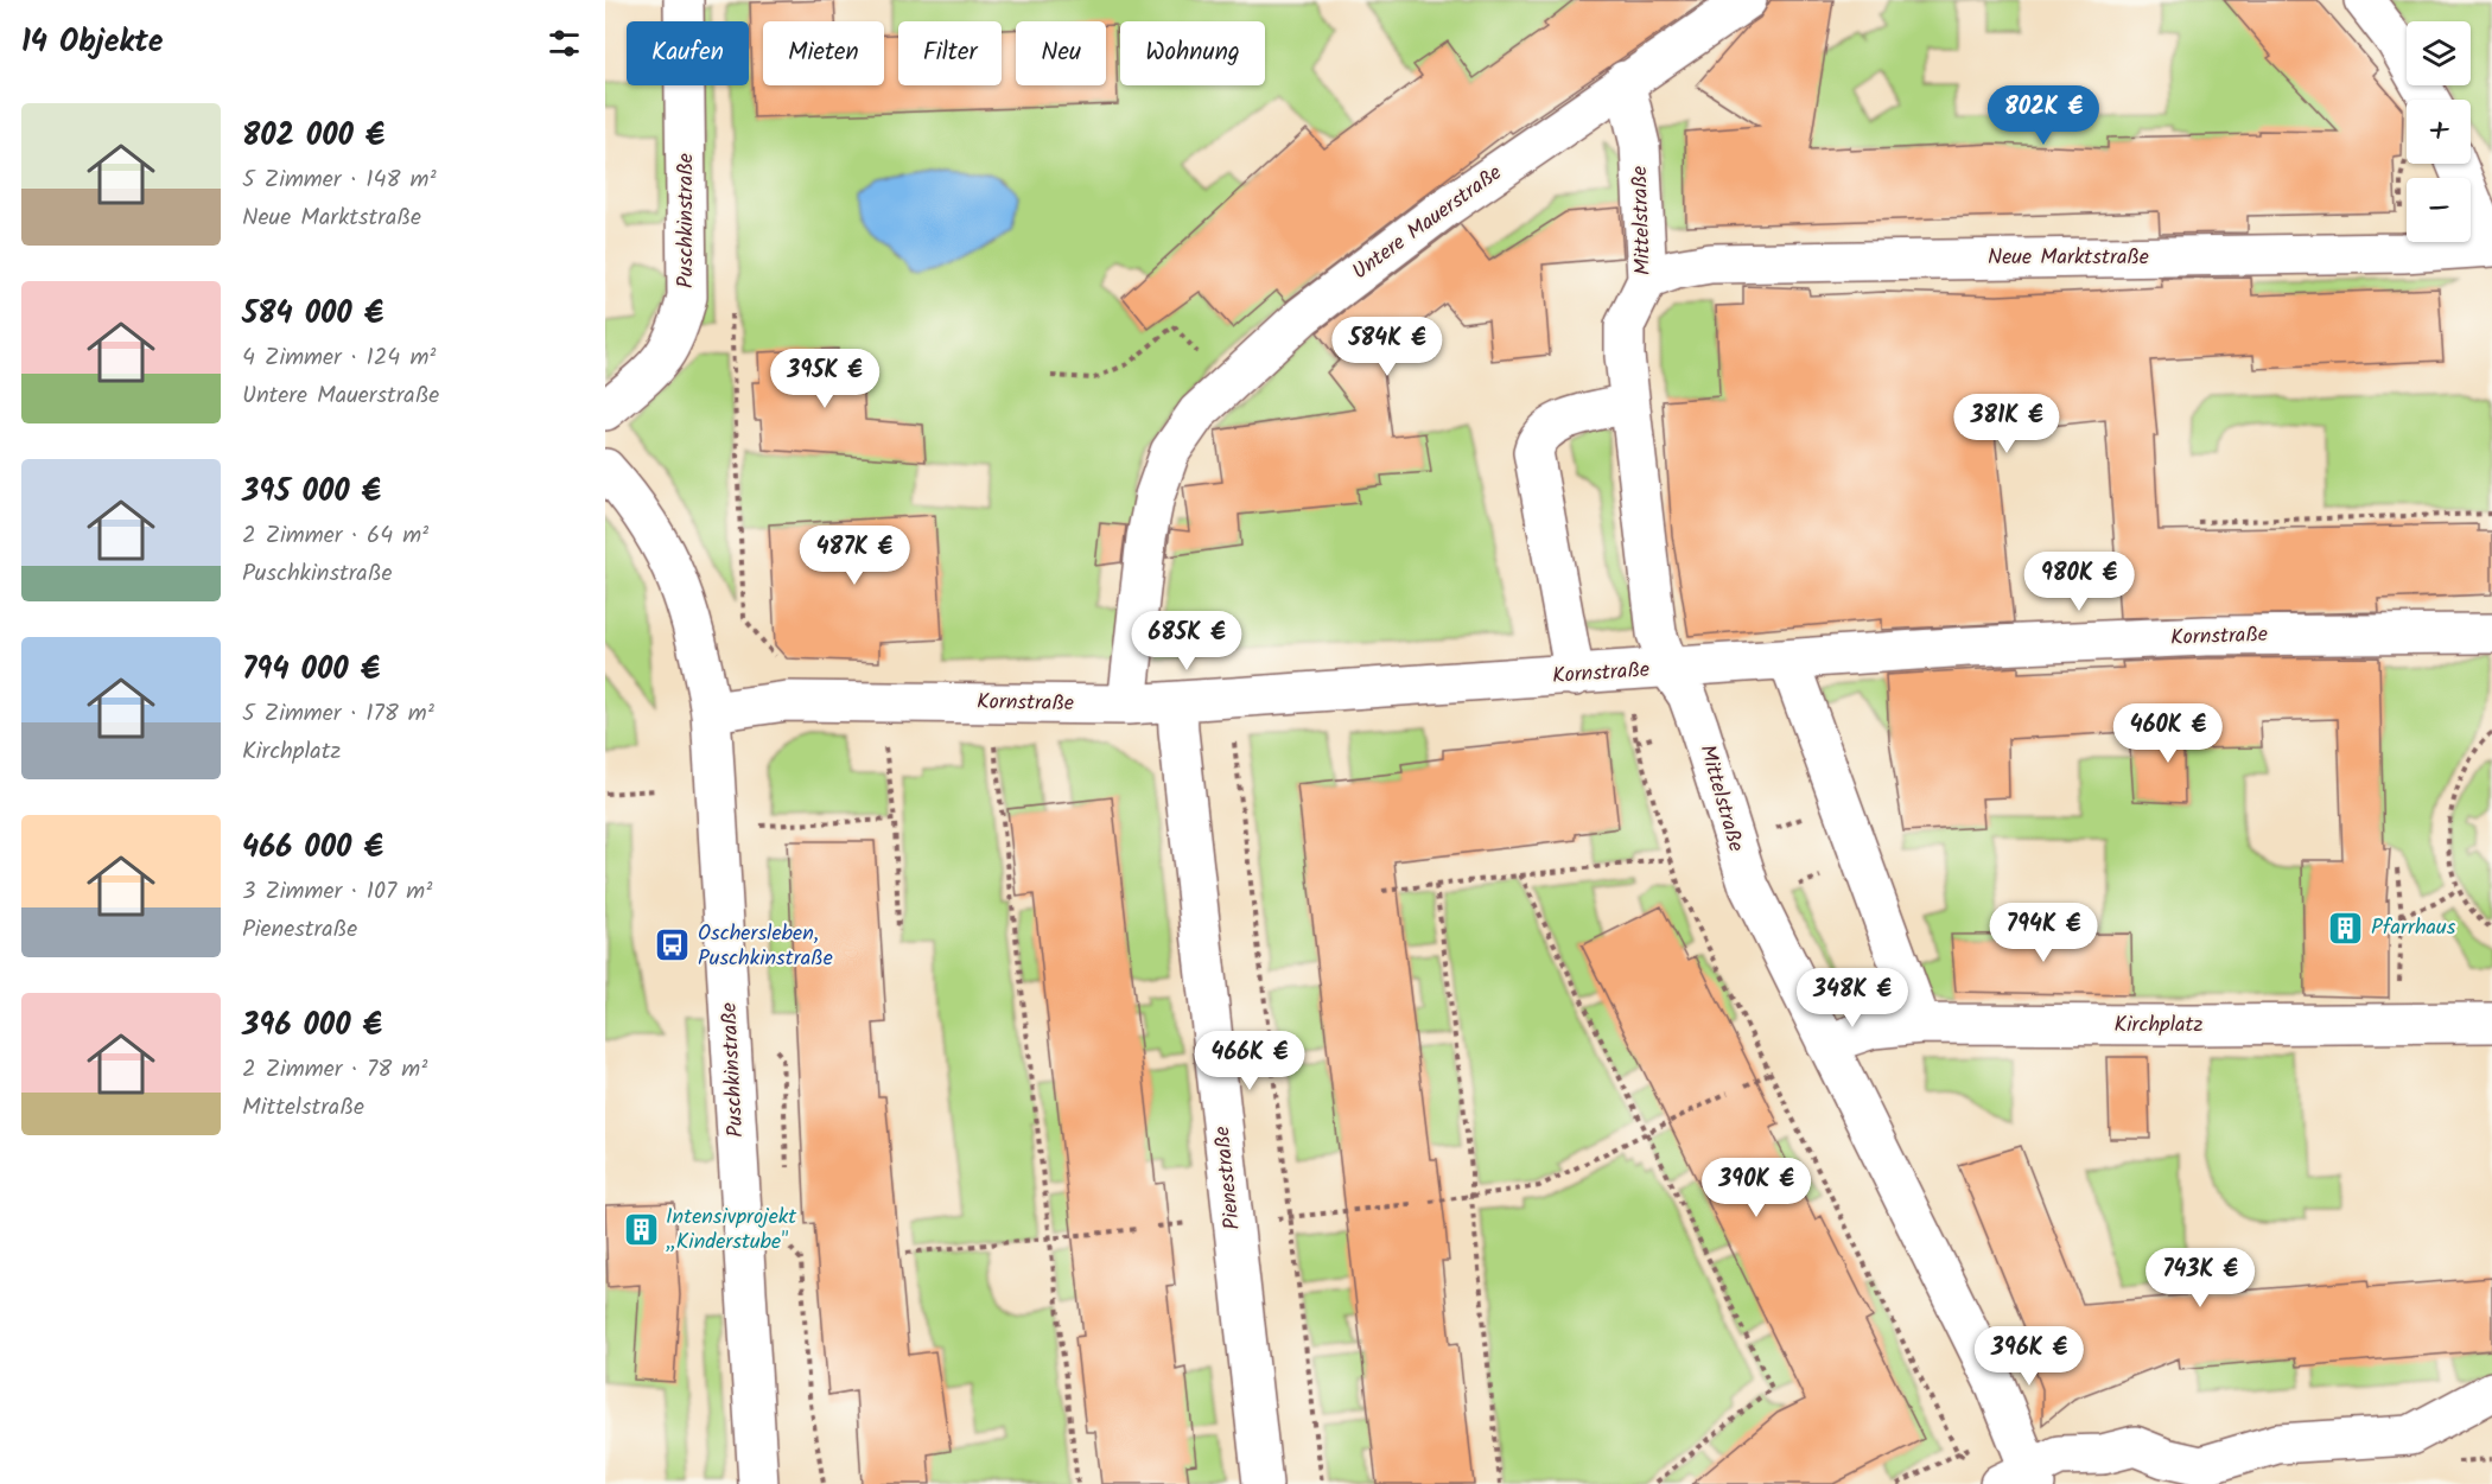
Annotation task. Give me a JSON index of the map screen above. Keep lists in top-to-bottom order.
{
  "streets": {
    "street": [
      "Puschkinstraße",
      "Mittelstraße",
      "Untere Mauerstraße",
      "Neue Marktstraße",
      "Kornstraße",
      "Kirchplatz",
      "Pienestraße"
    ]
  },
  "crossings": [
    ["Puschkinstraße", "Kornstraße"],
    ["Mittelstraße", "Untere Mauerstraße"],
    ["Mittelstraße", "Neue Marktstraße"],
    ["Mittelstraße", "Kornstraße"],
    ["Mittelstraße", "Kirchplatz"],
    ["Untere Mauerstraße", "Kornstraße"],
    ["Kornstraße", "Pienestraße"]
  ],
  "places": {
    "building": ["Pfarrhaus", "Intensivprojekt „Kinderstube\""],
    "bus stop": ["Oschersleben, Puschkinstraße"]
  },
  "page": {
    "heading": "14 Objekte",
    "map_buttons": ["+", "−"],
    "chip": [
      "Kaufen",
      "Mieten",
      "Filter",
      "Neu",
      "Wohnung"
    ],
    "list": [
      {
        "name": "802 000 €",
        "note": "5 Zimmer · 148 m² · Neue Marktstraße"
      },
      {
        "name": "584 000 €",
        "note": "4 Zimmer · 124 m² · Untere Mauerstraße"
      },
      {
        "name": "395 000 €",
        "note": "2 Zimmer · 64 m² · Puschkinstraße"
      },
      {
        "name": "794 000 €",
        "note": "5 Zimmer · 178 m² · Kirchplatz"
      },
      {
        "name": "466 000 €",
        "note": "3 Zimmer · 107 m² · Pienestraße"
      },
      {
        "name": "396 000 €",
        "note": "2 Zimmer · 78 m² · Mittelstraße"
      }
    ],
    "price": [
      "802K €",
      "584K €",
      "395K €",
      "381K €",
      "487K €",
      "980K €",
      "685K €",
      "460K €",
      "794K €",
      "348K €",
      "466K €",
      "390K €",
      "743K €",
      "396K €"
    ]
  }
}
